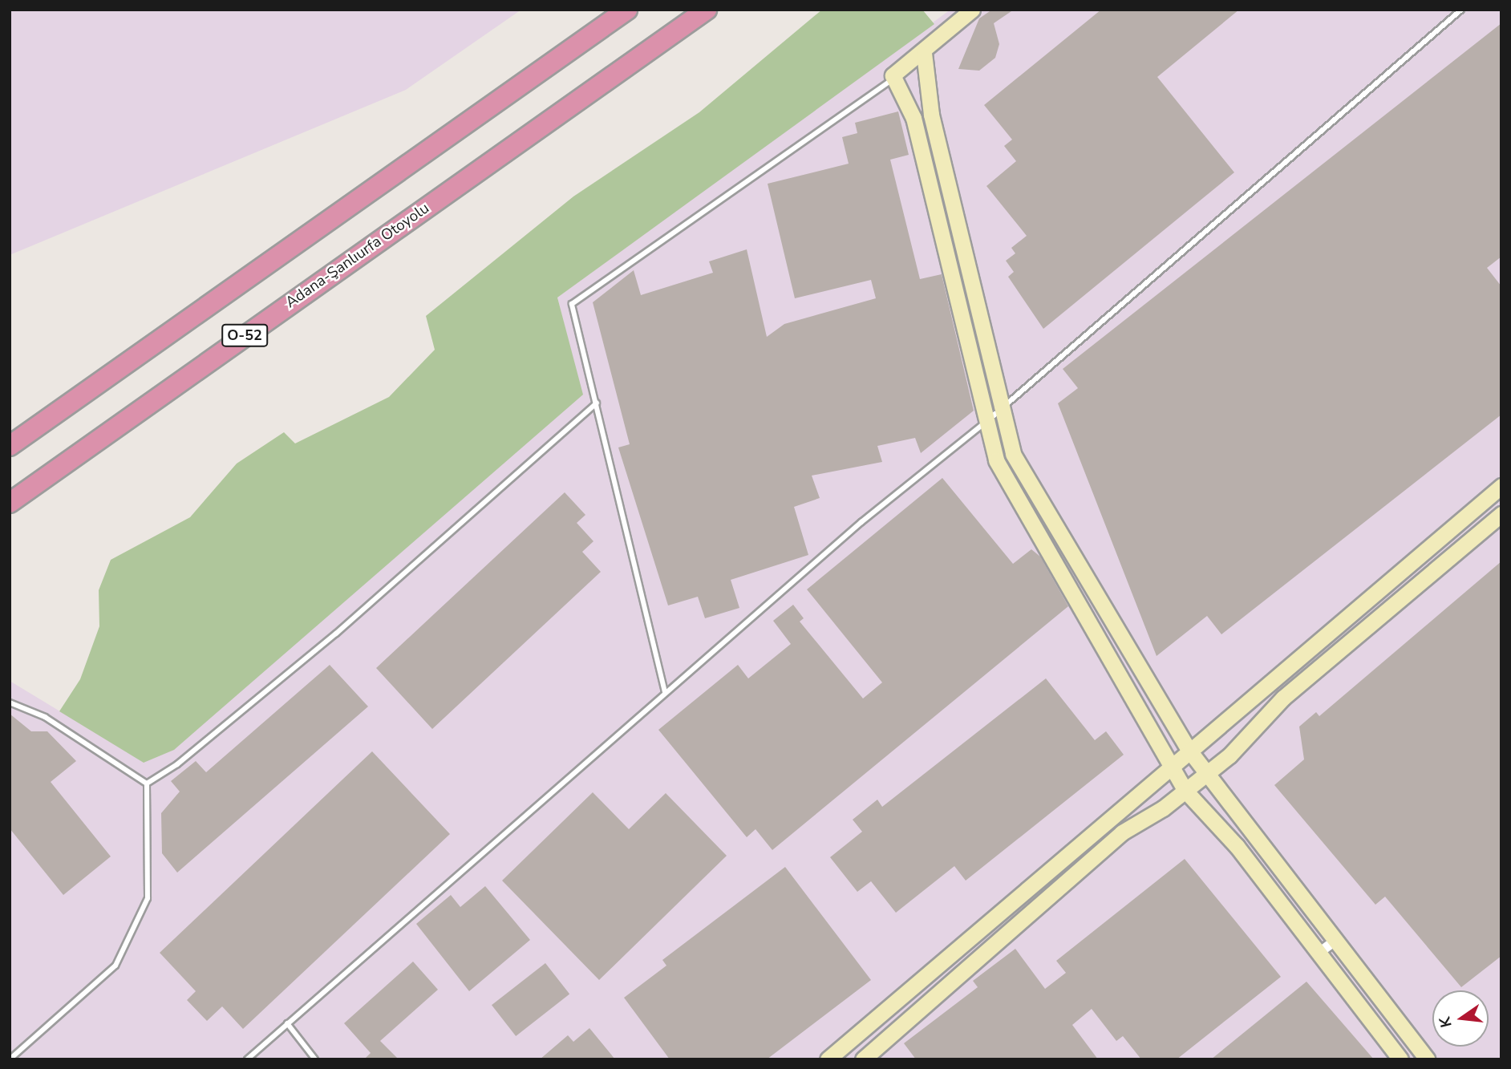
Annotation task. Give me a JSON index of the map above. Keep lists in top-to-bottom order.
{
  "streets": {
    "highway": ["Adana-Şanlıurfa Otoyolu", "O-52"]
  },
  "north": "left"
}
